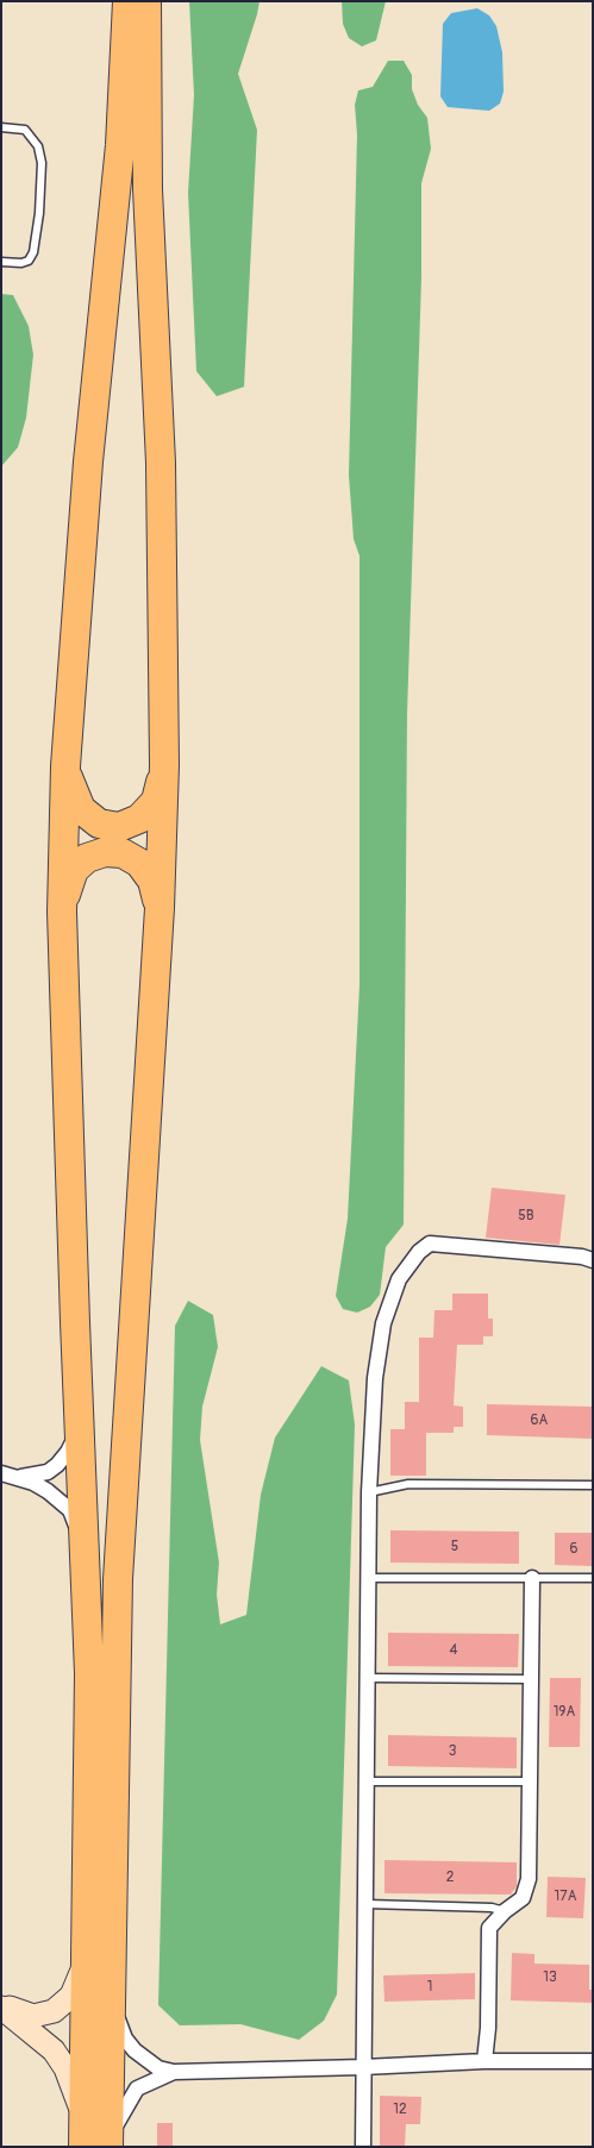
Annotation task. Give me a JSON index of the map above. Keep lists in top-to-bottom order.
{
  "house_numbers": [
    "5В",
    "6А",
    "5",
    "6",
    "4",
    "19А",
    "3",
    "2",
    "17А",
    "13",
    "1",
    "12"
  ]
}
